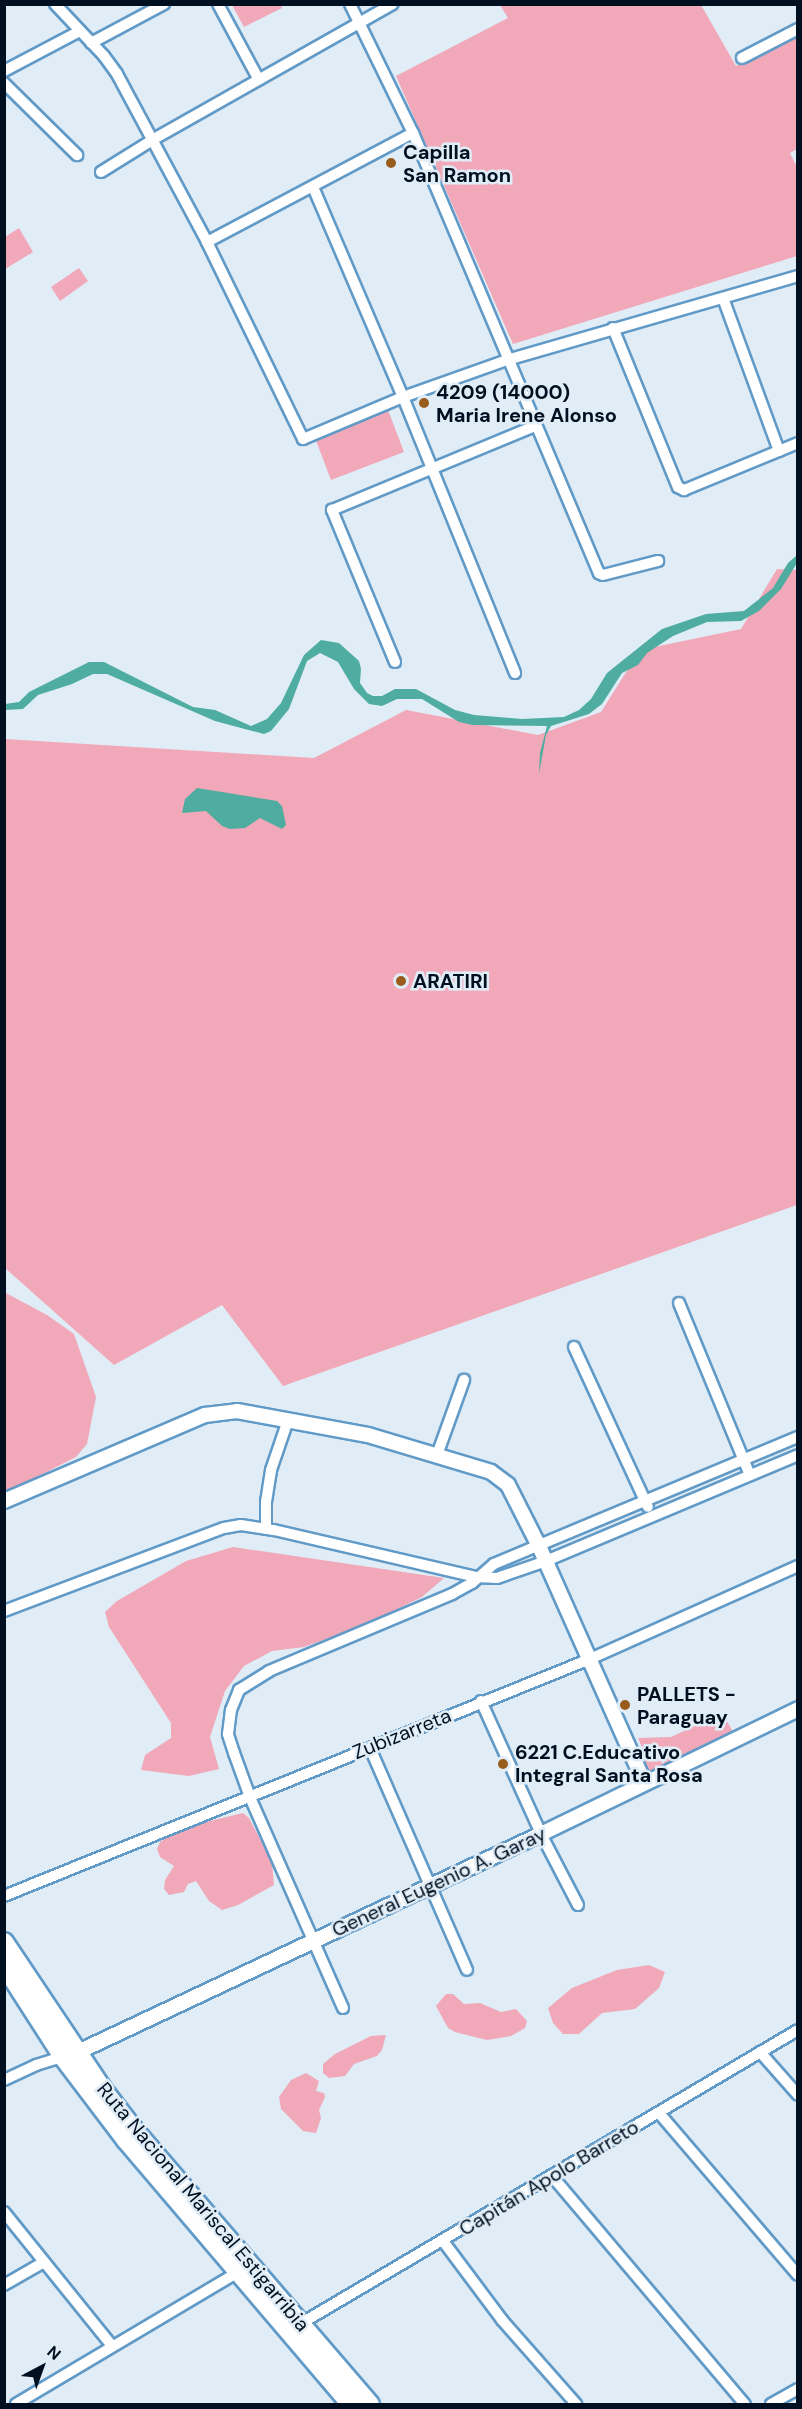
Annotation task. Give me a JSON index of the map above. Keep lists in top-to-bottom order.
{
  "streets": {
    "highway": ["Ruta Nacional Mariscal Estigarribia"],
    "street": ["Zubizarreta", "General Eugenio A. Garay", "Capitán Apolo Barreto"]
  },
  "crossings": [
    ["General Eugenio A. Garay", "Ruta Nacional Mariscal Estigarribia"],
    ["Capitán Apolo Barreto", "Ruta Nacional Mariscal Estigarribia"]
  ],
  "places": [
    "Capilla San Ramon",
    "4209 (14000) Maria Irene Alonso",
    "ARATIRI",
    "PALLETS - Paraguay",
    "6221 C.Educativo Integral Santa Rosa"
  ],
  "north": "top right"
}
